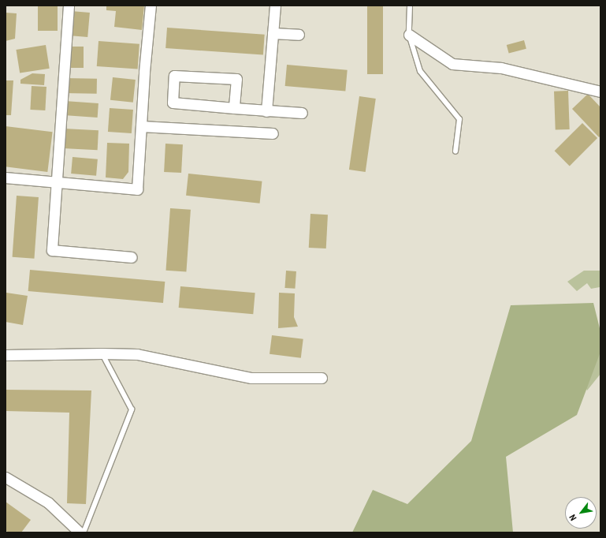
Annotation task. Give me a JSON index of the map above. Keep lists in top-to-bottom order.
{
  "north": "bottom left"
}
